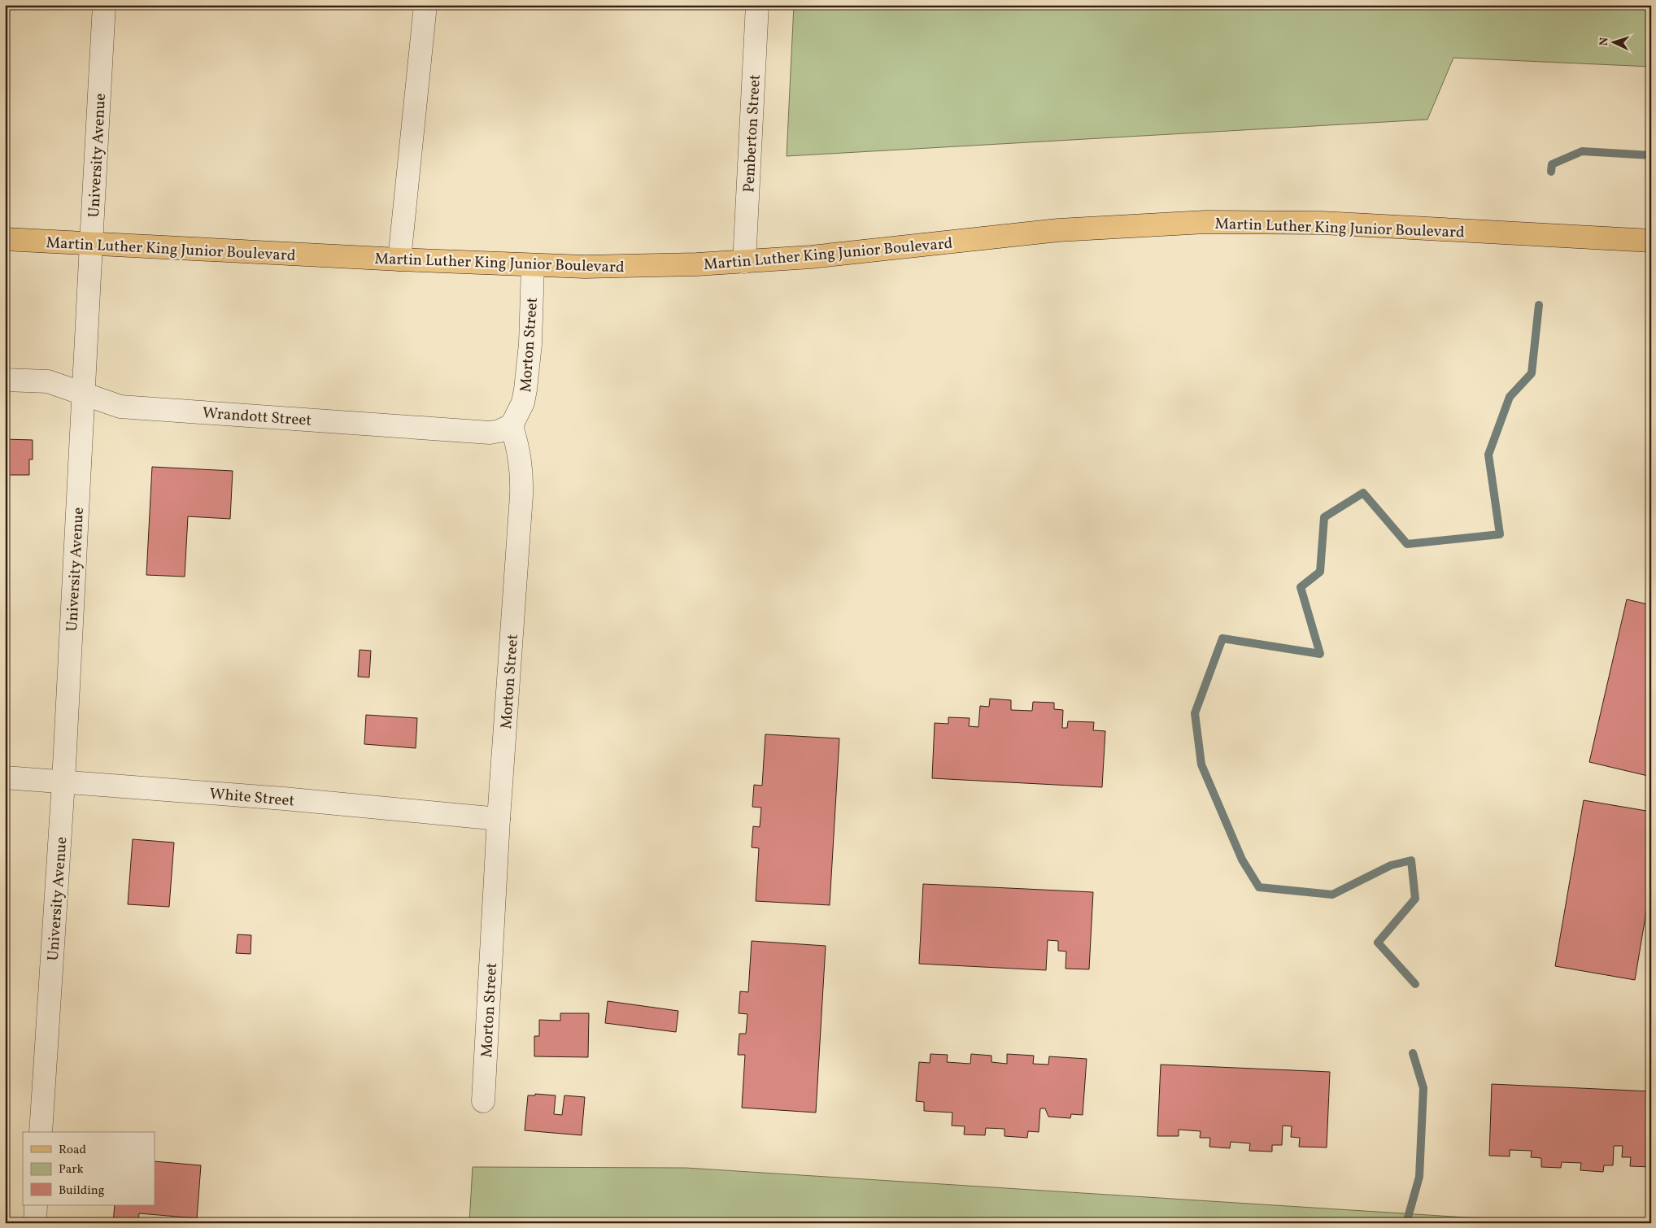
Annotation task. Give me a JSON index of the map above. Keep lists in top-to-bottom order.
{
  "streets": {
    "main road": ["Martin Luther King Junior Boulevard"],
    "street": [
      "Pemberton Street",
      "University Avenue",
      "Morton Street",
      "Wrandott Street",
      "White Street"
    ]
  },
  "crossings": [
    ["Pemberton Street", "Martin Luther King Junior Boulevard"],
    ["University Avenue", "Martin Luther King Junior Boulevard"],
    ["University Avenue", "Wrandott Street"],
    ["University Avenue", "White Street"],
    ["Martin Luther King Junior Boulevard", "Morton Street"],
    ["Morton Street", "Wrandott Street"],
    ["Morton Street", "White Street"]
  ],
  "legend": ["Road", "Park", "Building"],
  "north": "left"
}
